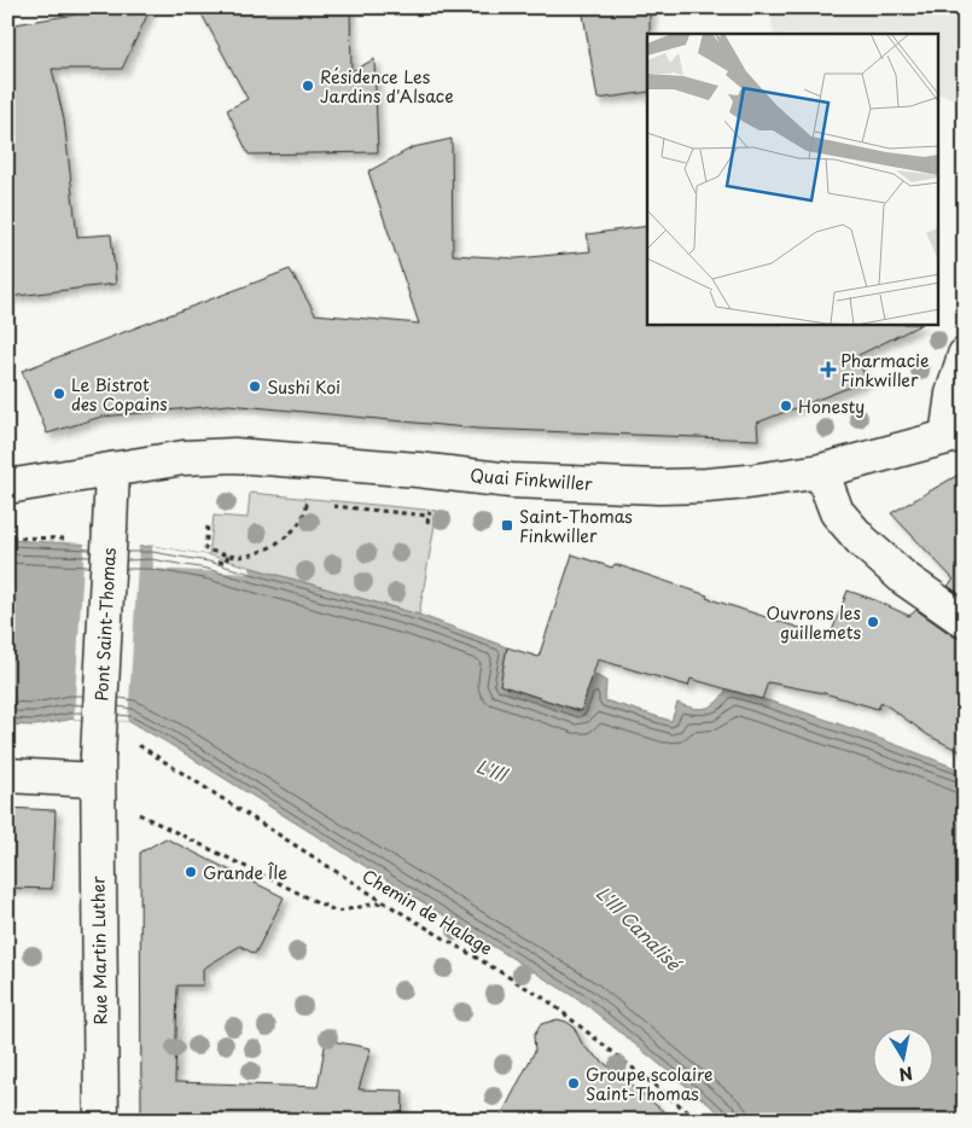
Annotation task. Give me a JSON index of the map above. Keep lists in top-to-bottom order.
{
  "streets": {
    "street": ["Quai Finkwiller", "Pont Saint-Thomas", "Rue Martin Luther"],
    "path": ["Chemin de Halage"]
  },
  "crossings": [
    ["Quai Finkwiller", "Pont Saint-Thomas"],
    ["Pont Saint-Thomas", "Rue Martin Luther"]
  ],
  "water": ["L'Ill", "L'Ill Canalisé"],
  "places": {
    "other": [
      "Résidence Les Jardins d'Alsace",
      "Sushi Koi",
      "Le Bistrot des Copains",
      "Honesty",
      "Ouvrons les guillemets",
      "Grande Île",
      "Groupe scolaire Saint-Thomas"
    ],
    "health": ["Pharmacie Finkwiller"],
    "transit": ["Saint-Thomas Finkwiller"]
  },
  "north": "bottom"
}
